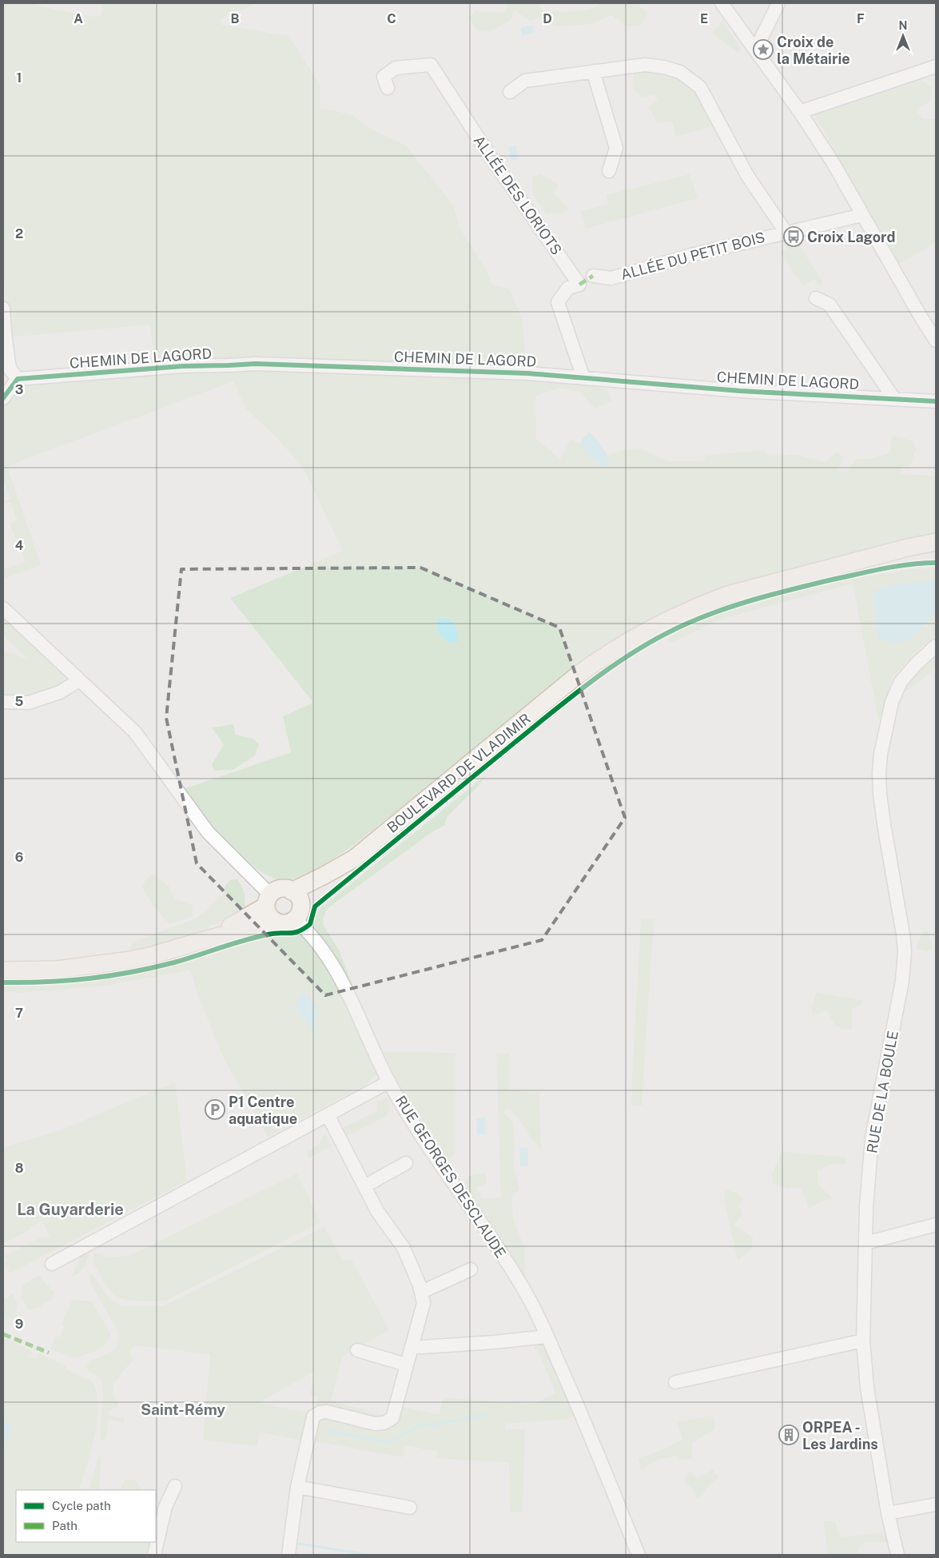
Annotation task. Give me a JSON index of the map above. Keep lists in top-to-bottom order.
{
  "streets": {
    "main road": ["BOULEVARD DE VLADIMIR"],
    "street": [
      "ALLÉE DES LORIOTS",
      "ALLÉE DU PETIT BOIS",
      "CHEMIN DE LAGORD",
      "RUE DE LA BOULE",
      "RUE GEORGES DESCLAUDE"
    ]
  },
  "crossings": [
    ["ALLÉE DES LORIOTS", "CHEMIN DE LAGORD"],
    ["BOULEVARD DE VLADIMIR", "RUE GEORGES DESCLAUDE"]
  ],
  "districts": ["La Guyarderie", "Saint-Rémy"],
  "places": {
    "place": ["Croix de la Métairie"],
    "bus stop": ["Croix Lagord"],
    "parking": ["P1 Centre aquatique"],
    "building": ["ORPEA - Les Jardins"]
  },
  "legend": ["Cycle path", "Path"],
  "north": "top",
  "grid": {
    "columns": [
      "A",
      "B",
      "C",
      "D",
      "E",
      "F"
    ],
    "rows": [
      "1",
      "2",
      "3",
      "4",
      "5",
      "6",
      "7",
      "8",
      "9"
    ]
  }
}
